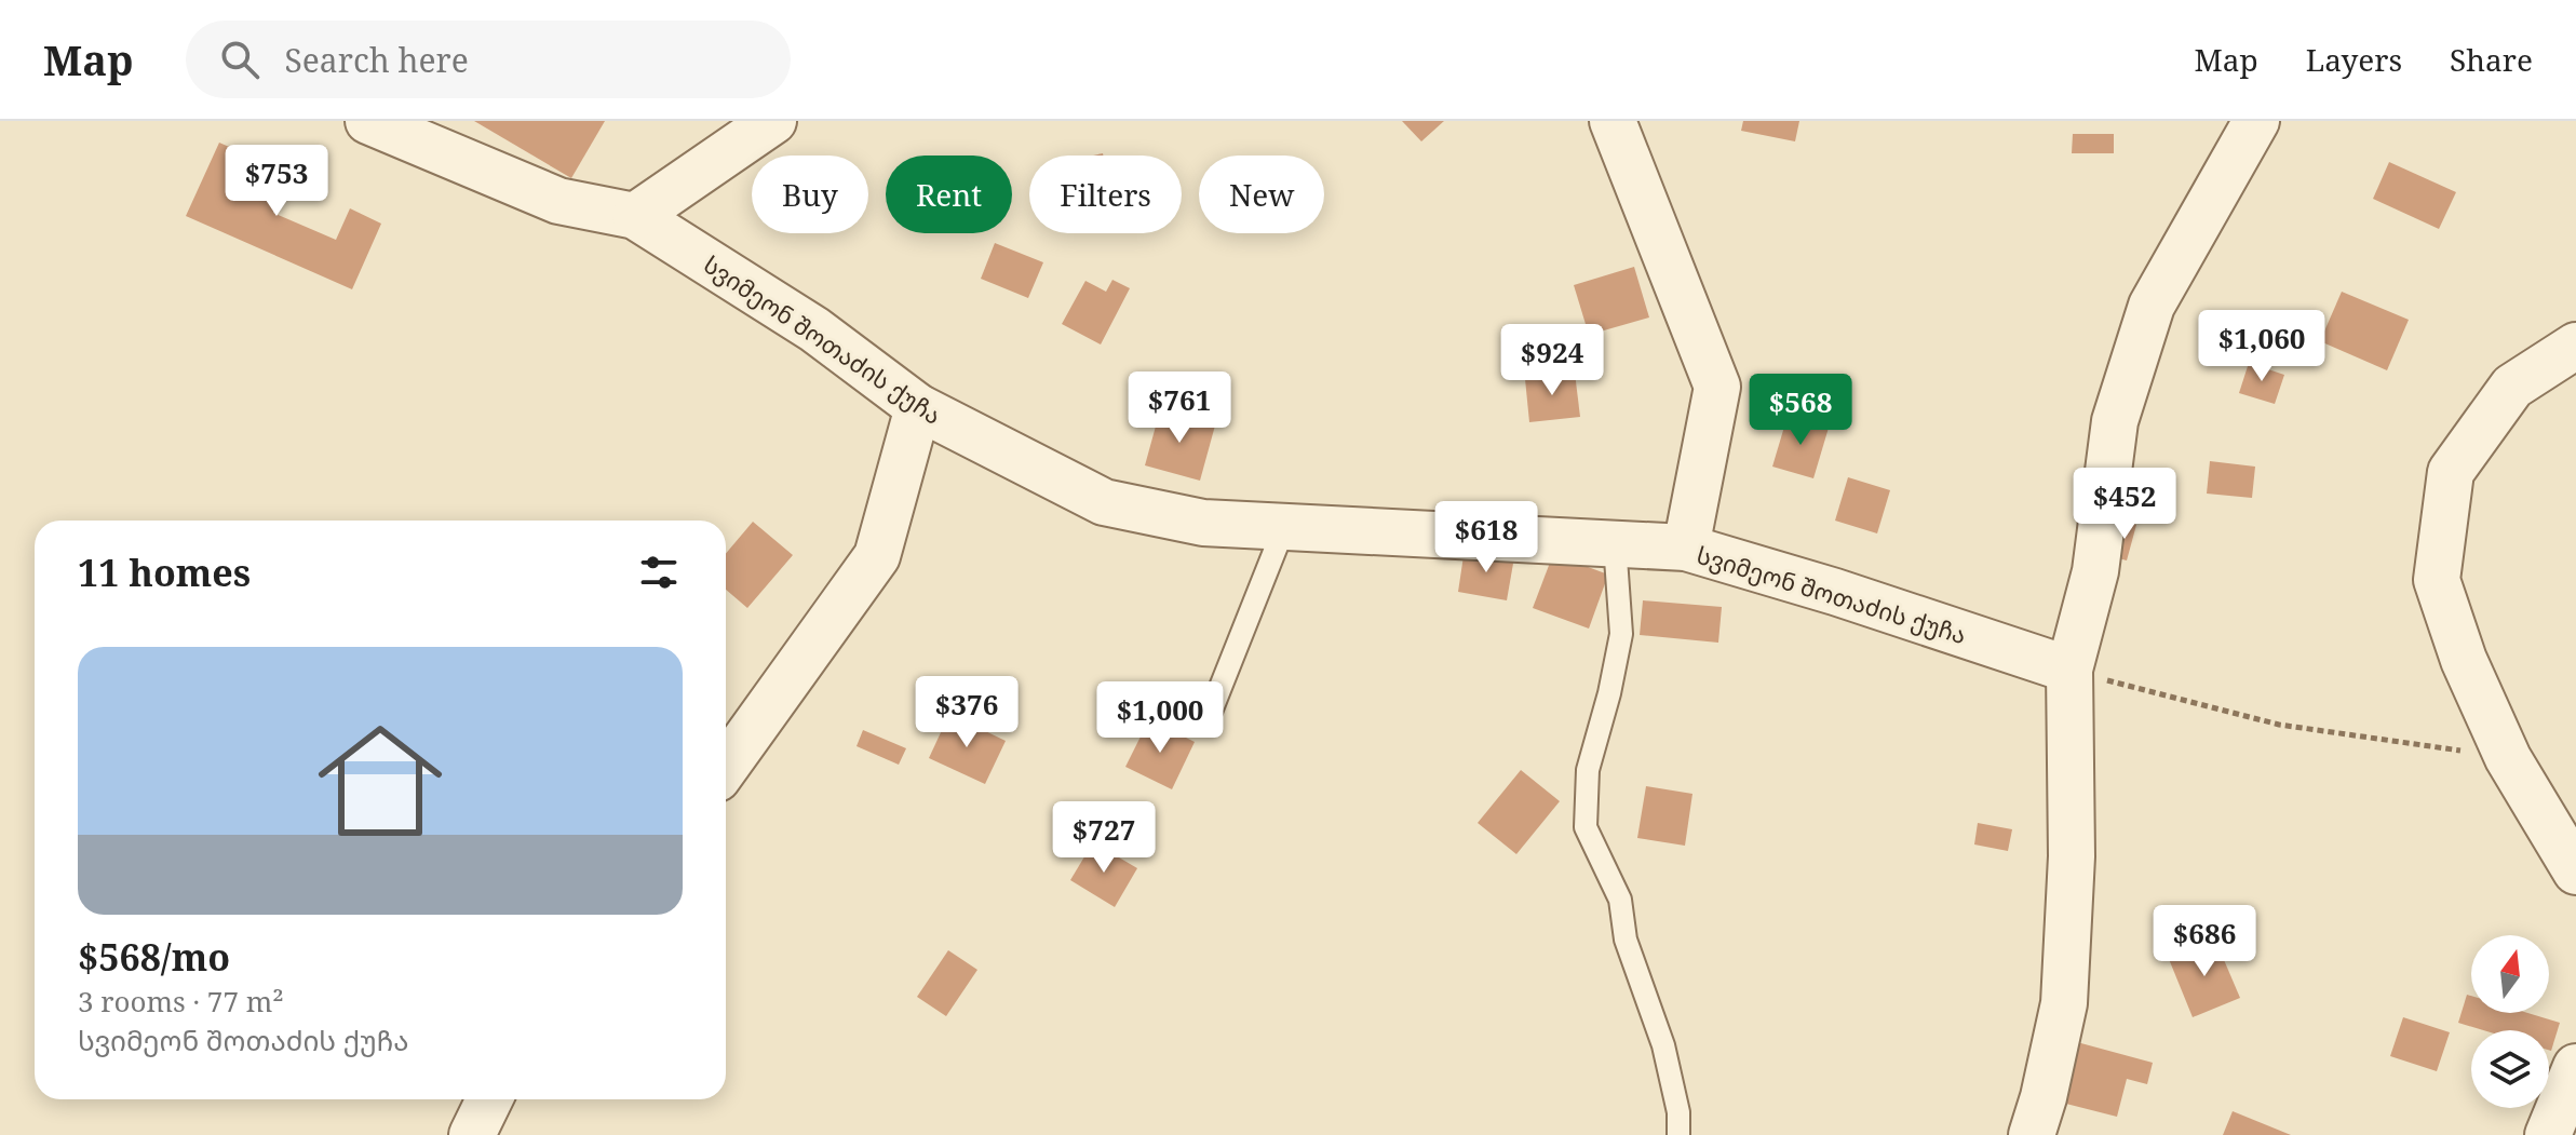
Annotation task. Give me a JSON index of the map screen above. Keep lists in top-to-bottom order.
{
  "streets": {
    "street": ["სვიმეონ შოთაძის ქუჩა"]
  },
  "north": "top",
  "page": {
    "header": "Map",
    "search": "Search here",
    "nav": ["Map", "Layers", "Share"],
    "price": [
      "$753",
      "$1,060",
      "$924",
      "$761",
      "$568",
      "$452",
      "$618",
      "$376",
      "$1,000",
      "$727",
      "$686"
    ],
    "chip": [
      "Buy",
      "Rent",
      "Filters",
      "New"
    ],
    "heading": "11 homes",
    "list": [
      {
        "name": "$568/mo",
        "note": "3 rooms · 77 m² · სვიმეონ შოთაძის ქუჩა"
      }
    ]
  }
}
